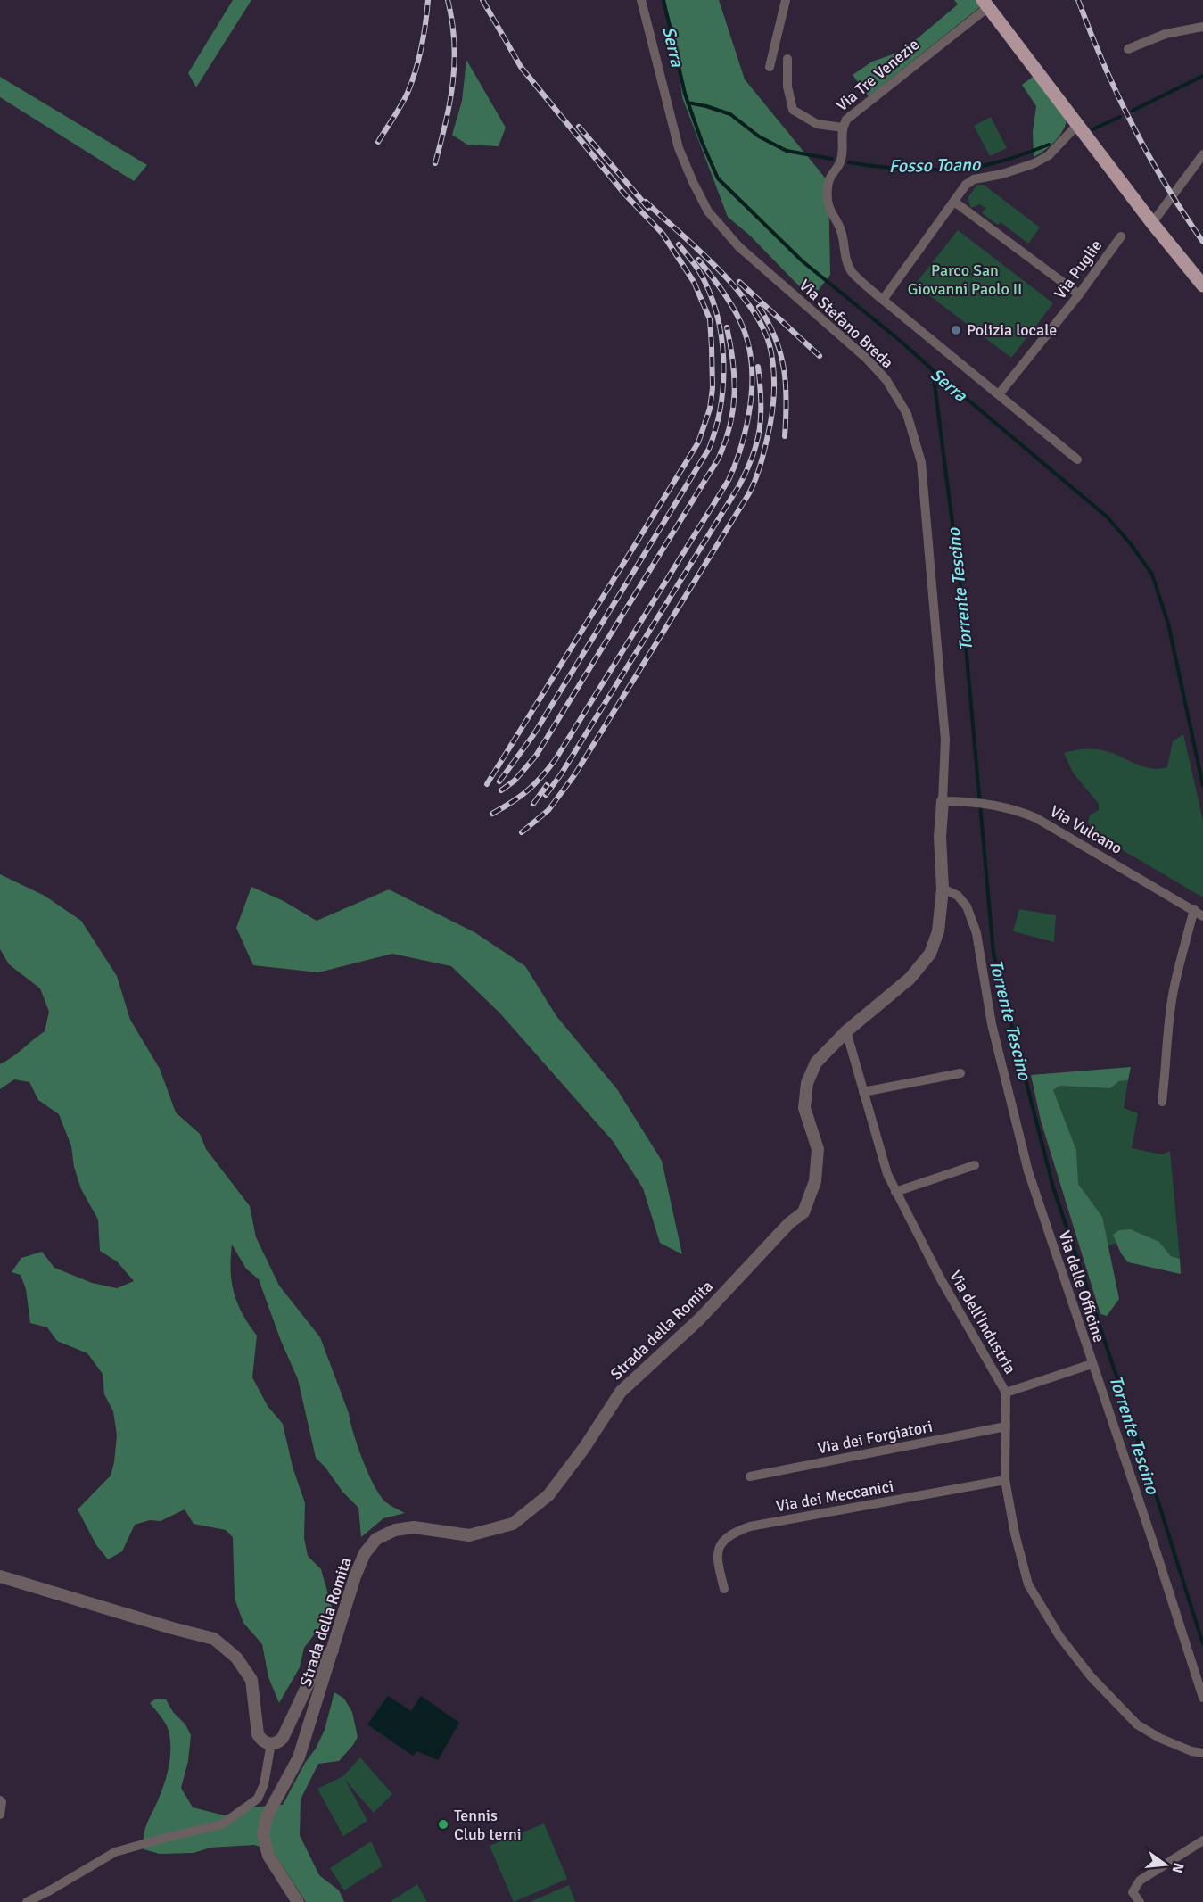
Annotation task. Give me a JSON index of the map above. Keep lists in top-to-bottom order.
{
  "streets": {
    "main road": ["Via Tre Venezie"],
    "street": [
      "Via Puglie",
      "Via Stefano Breda",
      "Via Vulcano",
      "Via delle Officine",
      "Via dell'Industria",
      "Strada della Romita",
      "Via dei Forgiatori",
      "Via dei Meccanici"
    ]
  },
  "crossings": [
    ["Via Stefano Breda", "Via Vulcano"],
    ["Via Stefano Breda", "Strada della Romita"],
    ["Via Vulcano", "Strada della Romita"],
    ["Via delle Officine", "Strada della Romita"],
    ["Via dell'Industria", "Strada della Romita"],
    ["Via dell'Industria", "Via dei Forgiatori"],
    ["Via dell'Industria", "Via dei Meccanici"]
  ],
  "water": ["Serra", "Fosso Toano", "Torrente Tescino"],
  "parks": ["Parco San Giovanni Paolo II"],
  "places": ["Polizia locale", "Tennis Club terni"],
  "north": "right"
}
